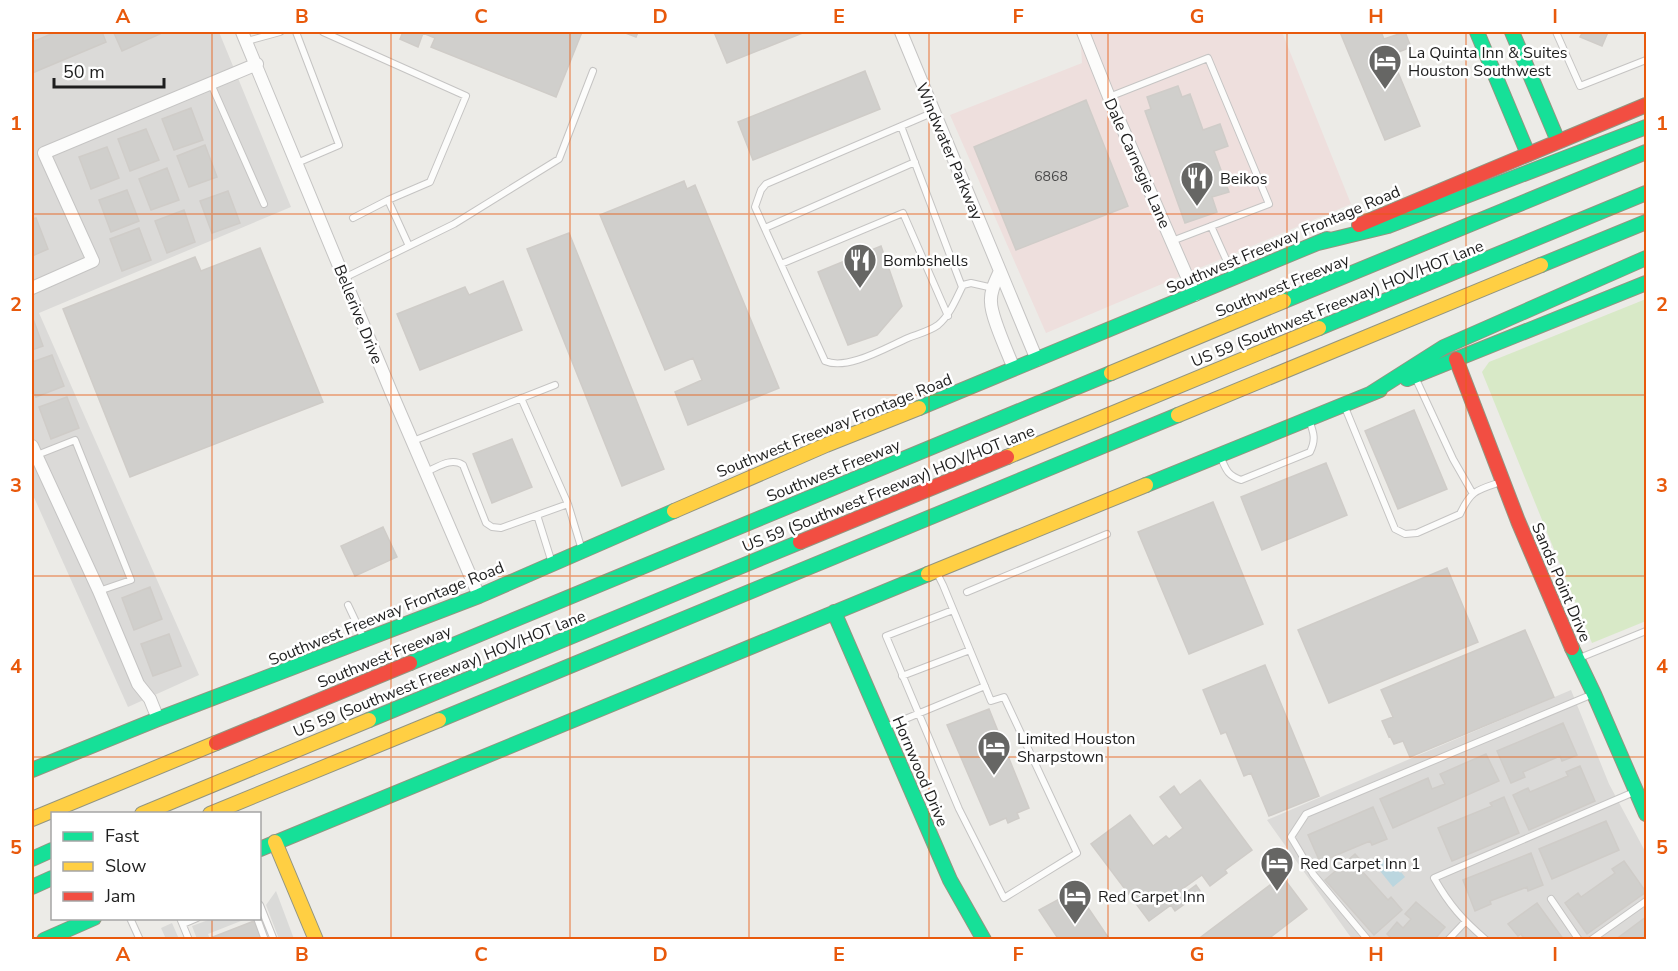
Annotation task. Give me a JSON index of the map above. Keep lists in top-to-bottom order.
{
  "streets": {
    "main road": [
      "Southwest Freeway Frontage Road",
      "Southwest Freeway",
      "US 59 (Southwest Freeway) HOV/HOT lane",
      "Sands Point Drive",
      "Hornwood Drive"
    ],
    "street": ["Windwater Parkway", "Dale Carnegie Lane", "Bellerive Drive"]
  },
  "crossings": [
    ["Windwater Parkway", "Southwest Freeway Frontage Road"],
    ["Dale Carnegie Lane", "Southwest Freeway Frontage Road"],
    ["Southwest Freeway Frontage Road", "Bellerive Drive"]
  ],
  "places": {
    "hotel": [
      "La Quinta Inn & Suites Houston Southwest",
      "Limited Houston Sharpstown",
      "Red Carpet Inn 1",
      "Red Carpet Inn"
    ],
    "restaurant": ["Beikos", "Bombshells"]
  },
  "house_numbers": ["6868"],
  "legend": ["Fast", "Slow", "Jam"],
  "scale_bar": "50 m",
  "grid": {
    "columns": [
      "A",
      "B",
      "C",
      "D",
      "E",
      "F",
      "G",
      "H",
      "I"
    ],
    "rows": [
      "1",
      "2",
      "3",
      "4",
      "5"
    ]
  }
}
